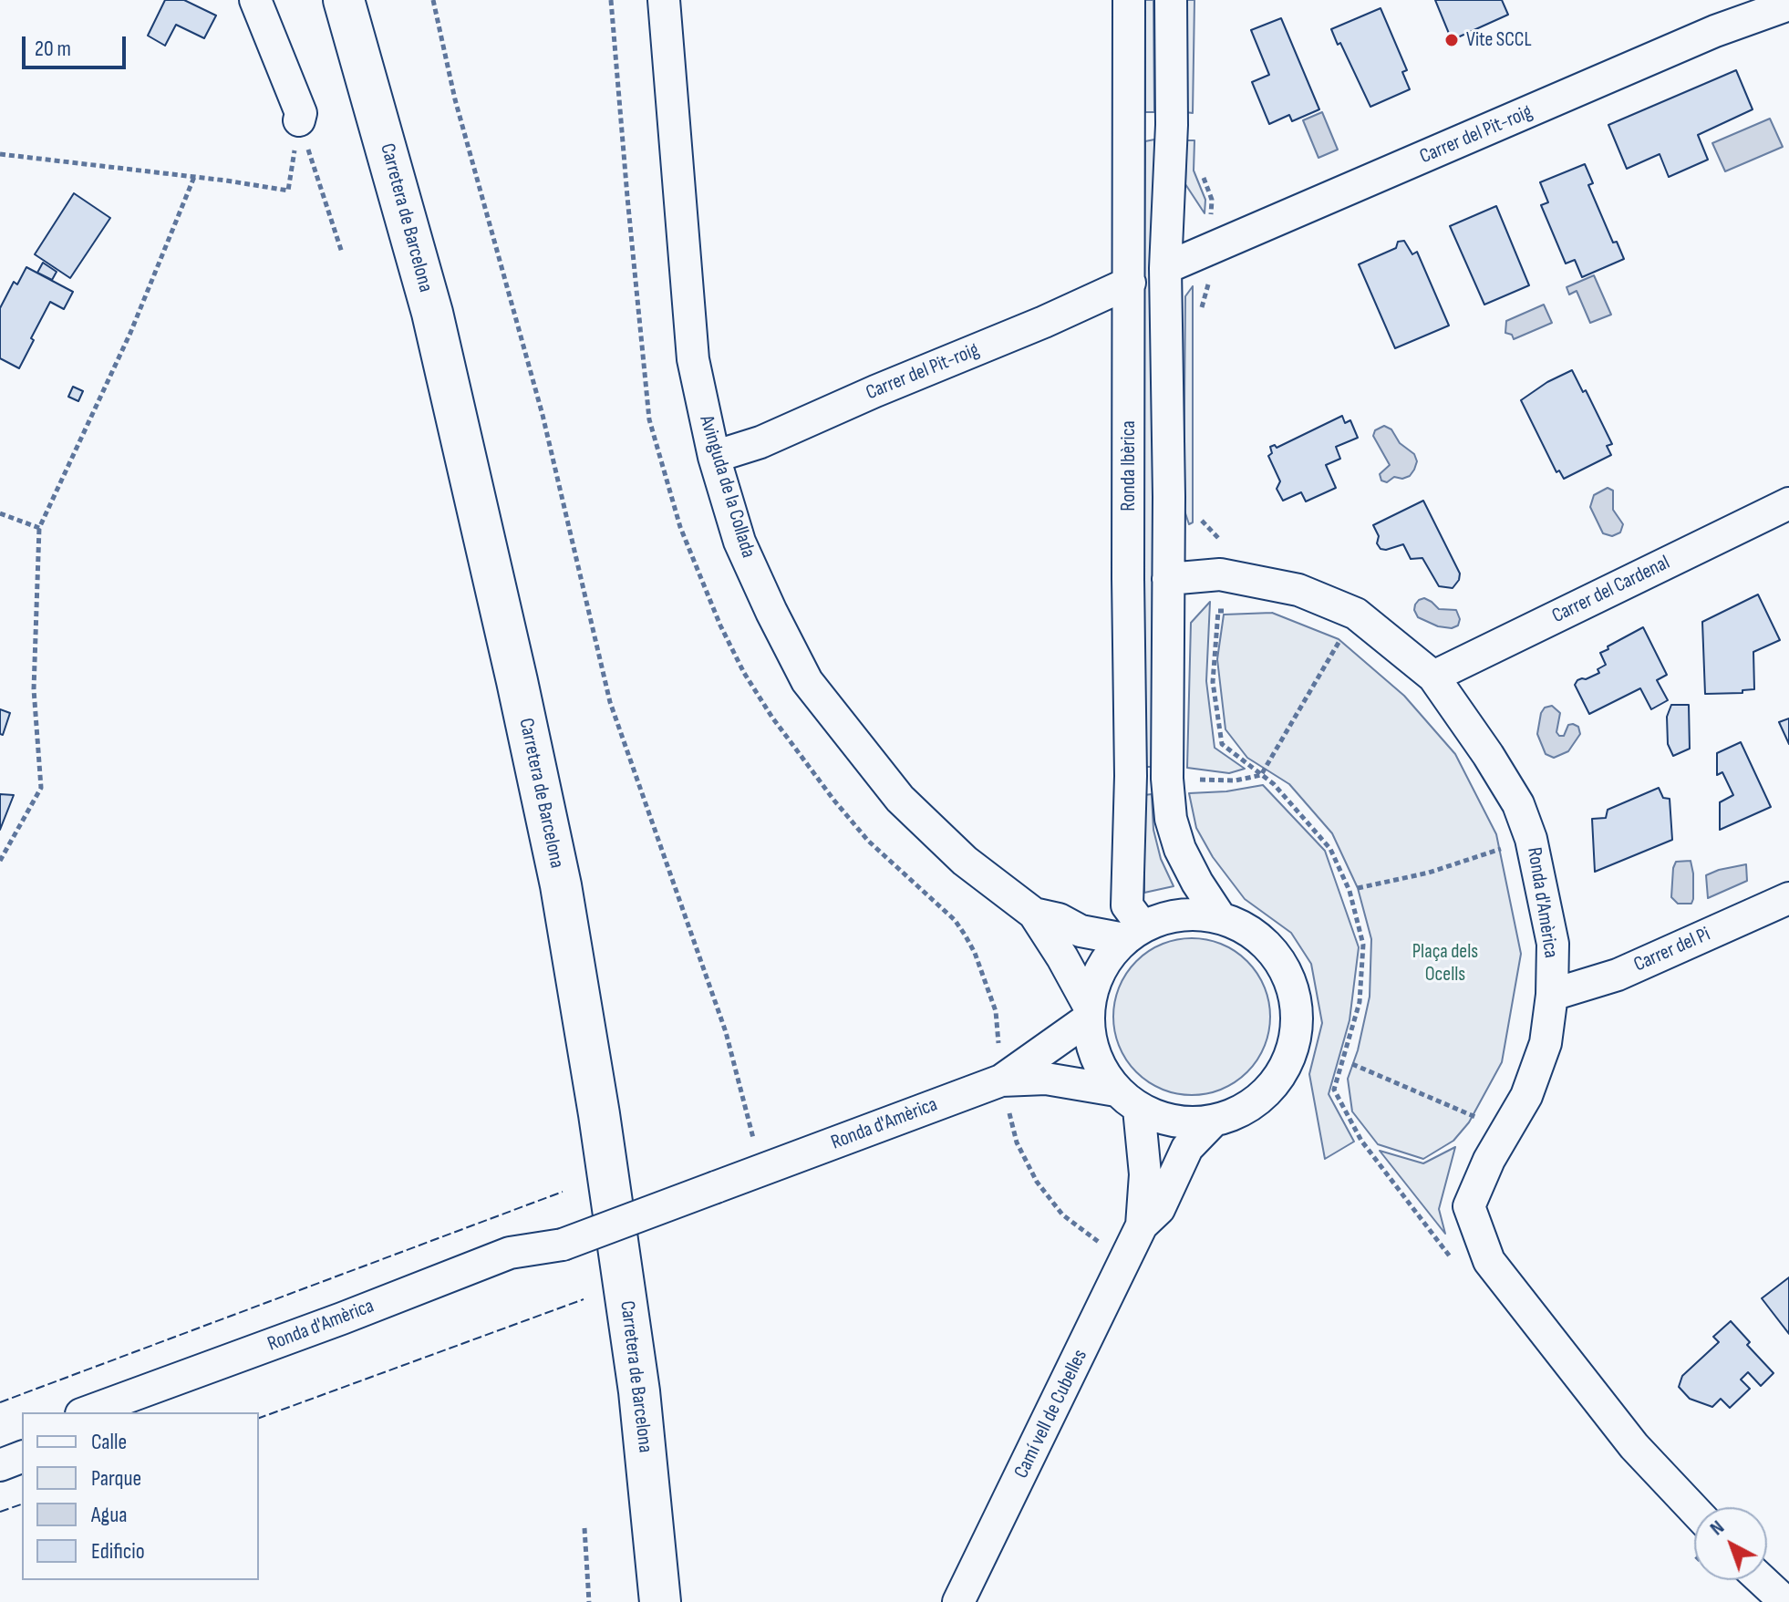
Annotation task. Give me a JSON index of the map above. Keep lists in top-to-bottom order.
{
  "streets": {
    "highway": ["Carretera de Barcelona"],
    "street": [
      "Carrer del Pit-roig",
      "Ronda Ibèrica",
      "Avinguda de la Collada",
      "Carrer del Cardenal",
      "Ronda d'Amèrica",
      "Carrer del Pi",
      "Camí vell de Cubelles"
    ]
  },
  "crossings": [
    ["Carrer del Pit-roig", "Ronda Ibèrica"],
    ["Carrer del Pit-roig", "Avinguda de la Collada"],
    ["Ronda Ibèrica", "Avinguda de la Collada"],
    ["Ronda Ibèrica", "Ronda d'Amèrica"],
    ["Ronda Ibèrica", "Camí vell de Cubelles"],
    ["Avinguda de la Collada", "Ronda d'Amèrica"],
    ["Avinguda de la Collada", "Camí vell de Cubelles"],
    ["Carrer del Cardenal", "Ronda d'Amèrica"],
    ["Ronda d'Amèrica", "Carrer del Pi"],
    ["Ronda d'Amèrica", "Camí vell de Cubelles"]
  ],
  "parks": ["Plaça dels Ocells"],
  "places": ["Vite SCCL"],
  "legend": [
    "Calle",
    "Parque",
    "Agua",
    "Edificio"
  ],
  "scale_bar": "20 m",
  "north": "top left"
}
